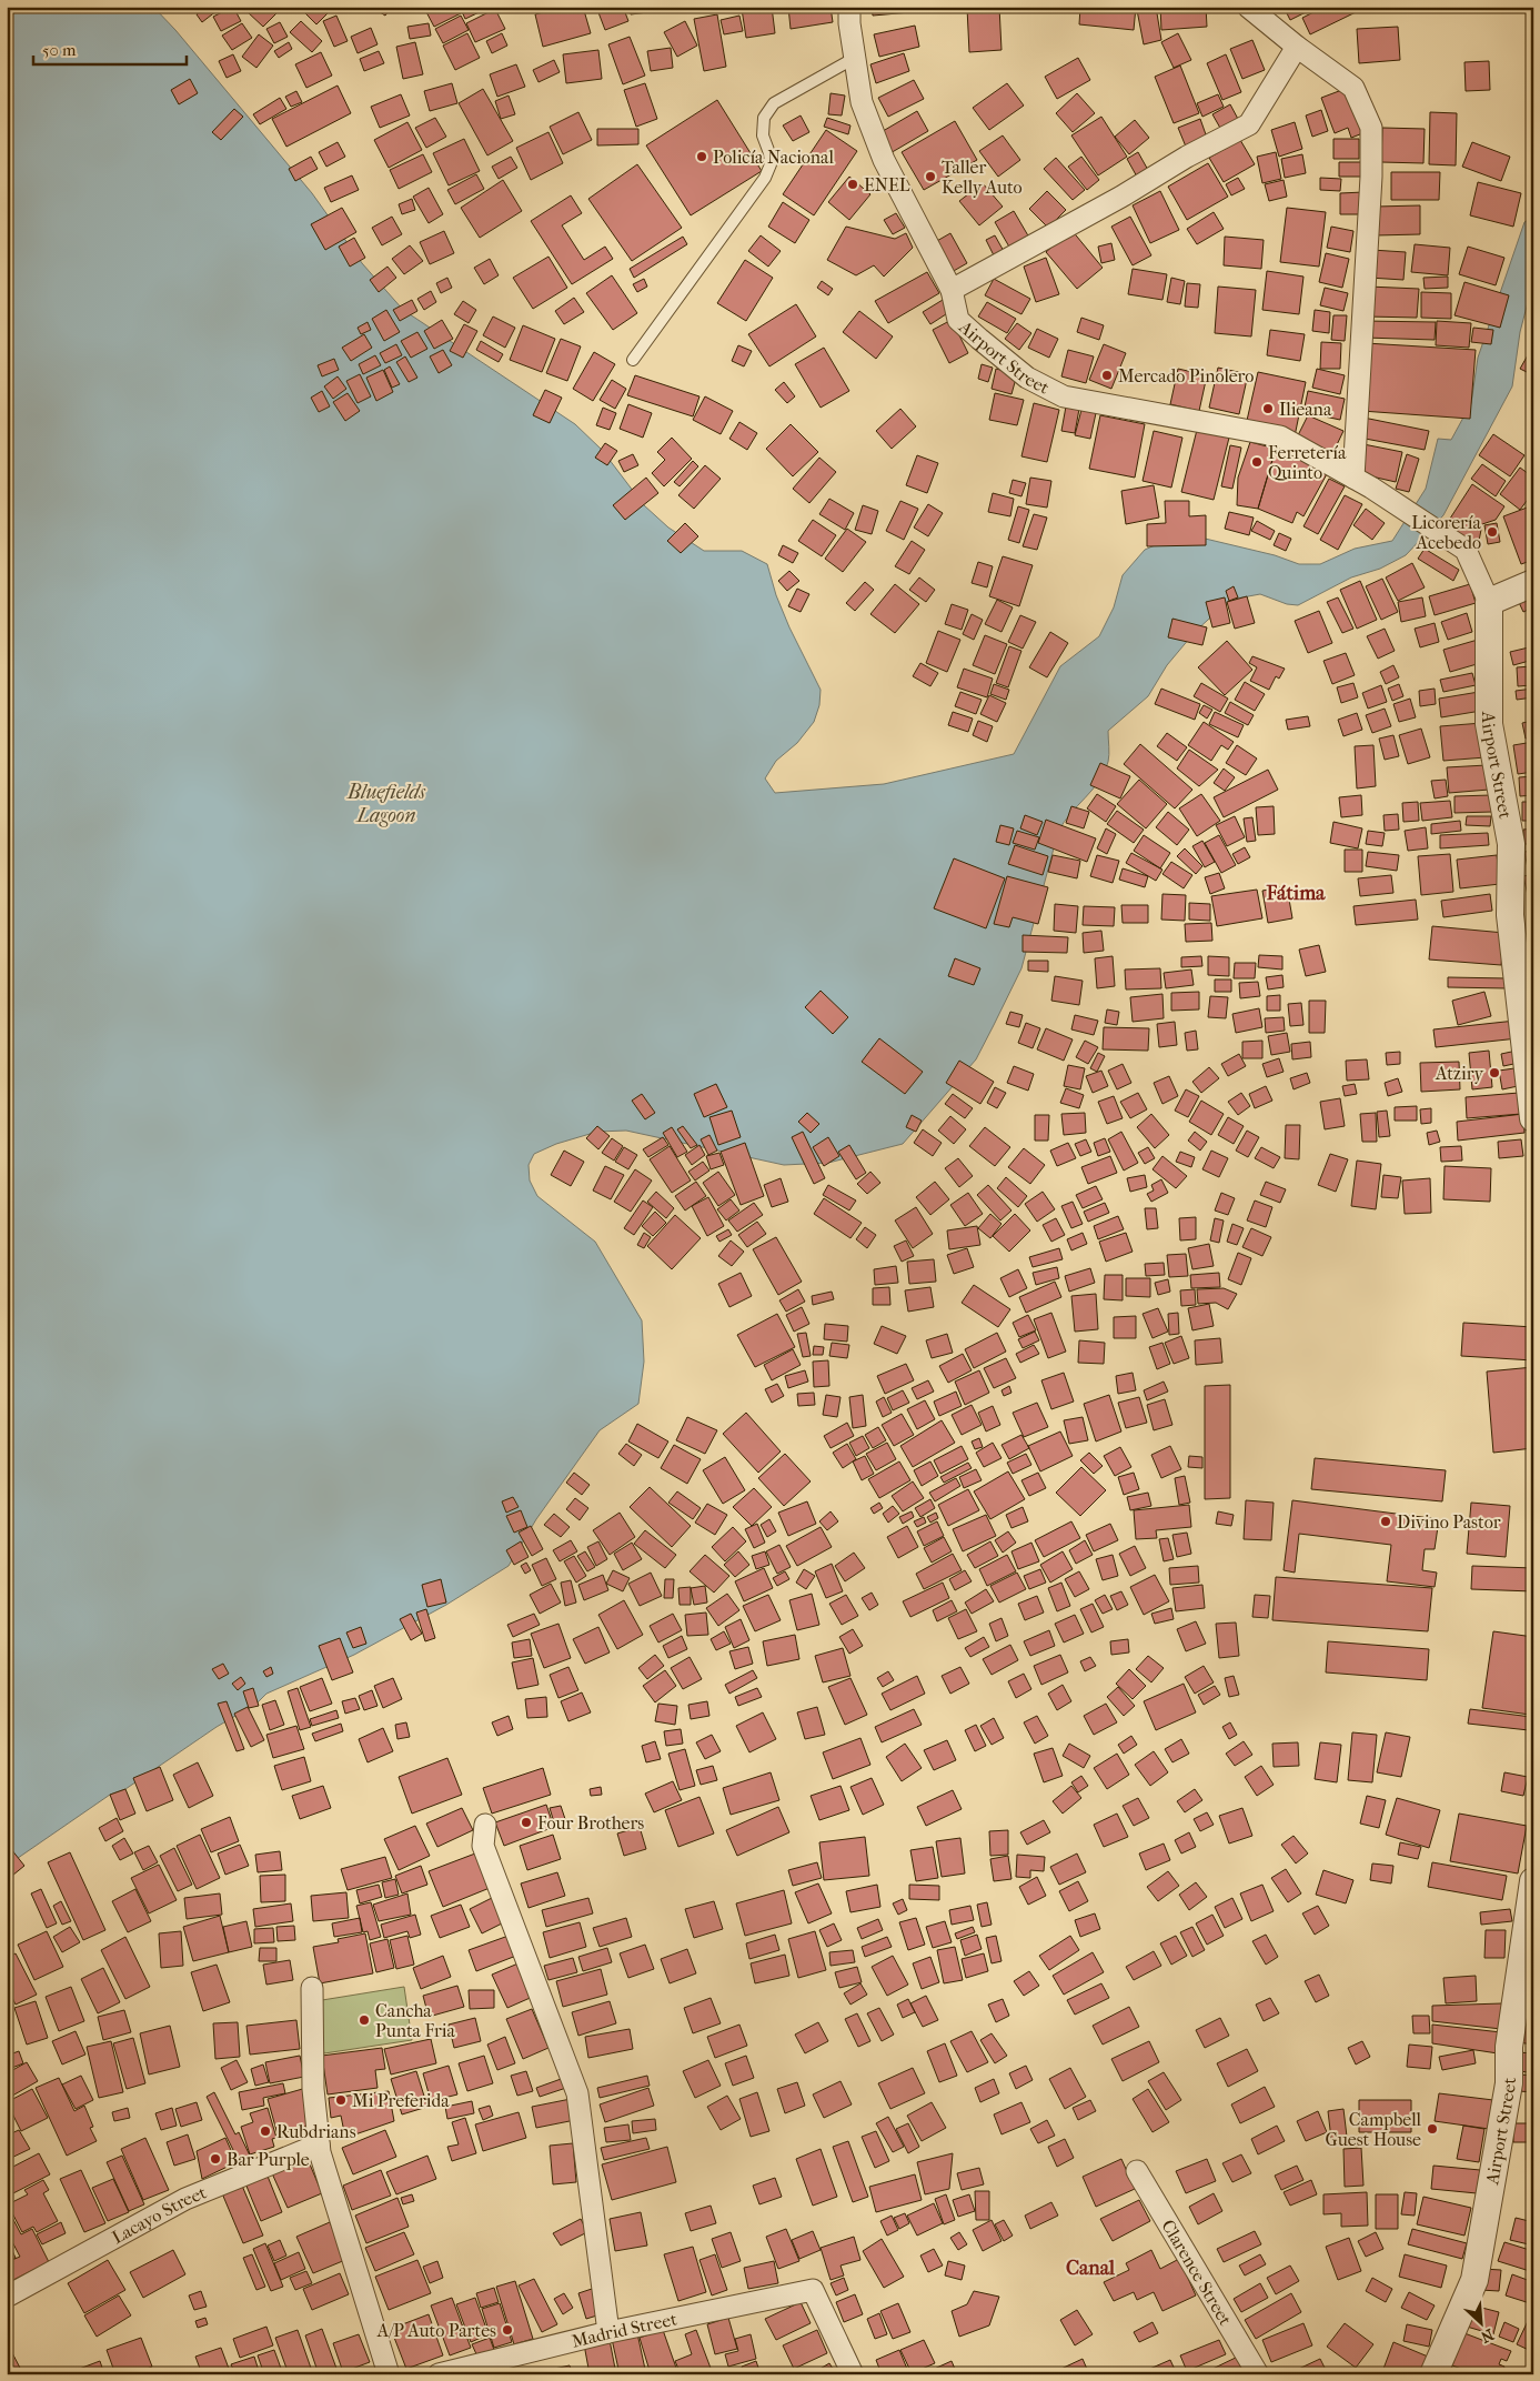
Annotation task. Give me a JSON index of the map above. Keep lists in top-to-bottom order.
{
  "streets": {
    "street": [
      "Airport Street",
      "Lacayo Street",
      "Clarence Street",
      "Madrid Street"
    ]
  },
  "districts": ["Fátima", "Canal"],
  "water": ["Bluefields Lagoon"],
  "places": [
    "Policía Nacional",
    "Taller Kelly Auto",
    "ENEL",
    "Mercado Pinolero",
    "Ilieana",
    "Ferretería Quinto",
    "Licorería Acebedo",
    "Atziry",
    "Divino Pastor",
    "Four Brothers",
    "Cancha Punta Fria",
    "Mi Preferida",
    "Campbell Guest House",
    "Rubdrians",
    "Bar Purple",
    "A/P Auto Partes"
  ],
  "scale_bar": "50 m",
  "north": "bottom right"
}
